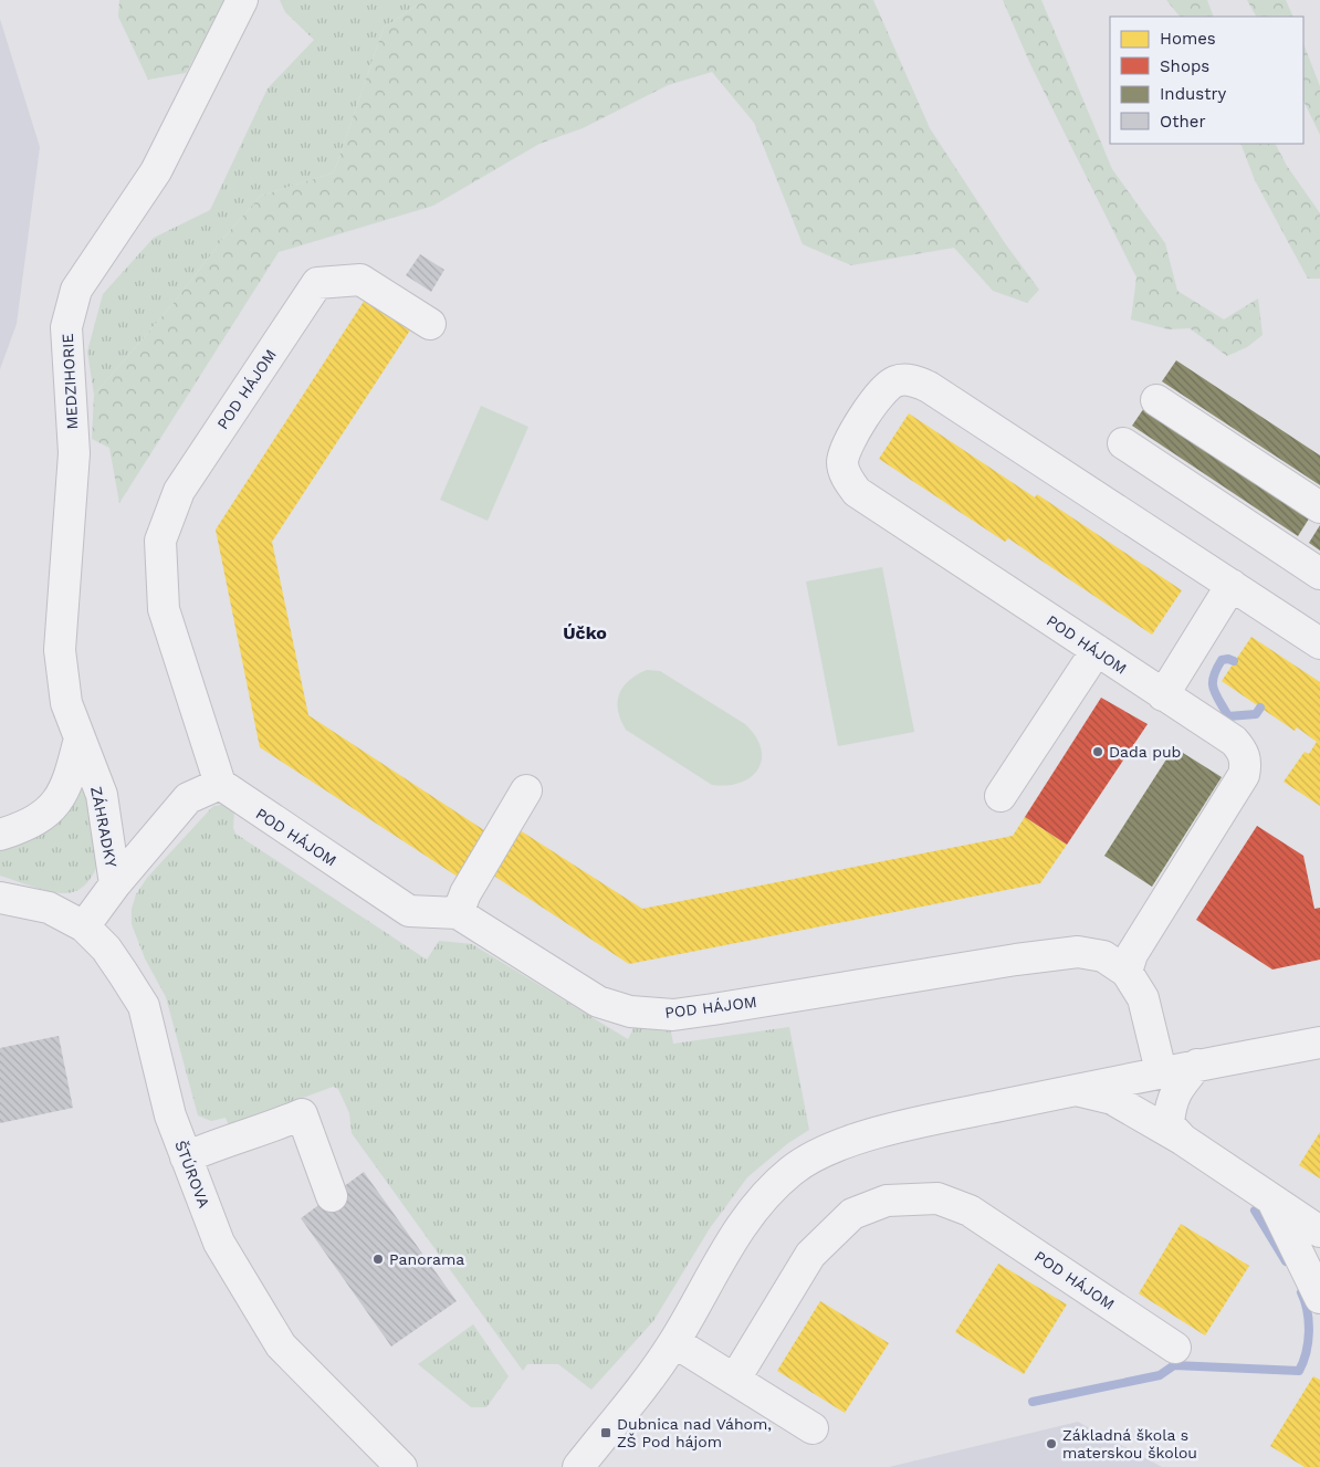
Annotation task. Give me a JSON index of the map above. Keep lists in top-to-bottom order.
{
  "streets": {
    "street": [
      "MEDZIHORIE",
      "POD HÁJOM",
      "ZÁHRADKY",
      "ŠTÚROVA"
    ]
  },
  "crossings": [
    ["MEDZIHORIE", "ZÁHRADKY"]
  ],
  "districts": ["Účko"],
  "places": {
    "other": ["Dada pub", "Panorama", "Základná škola s materskou školou"],
    "transit": ["Dubnica nad Váhom, ZŠ Pod hájom"]
  },
  "legend": [
    "Homes",
    "Shops",
    "Industry",
    "Other"
  ]
}
